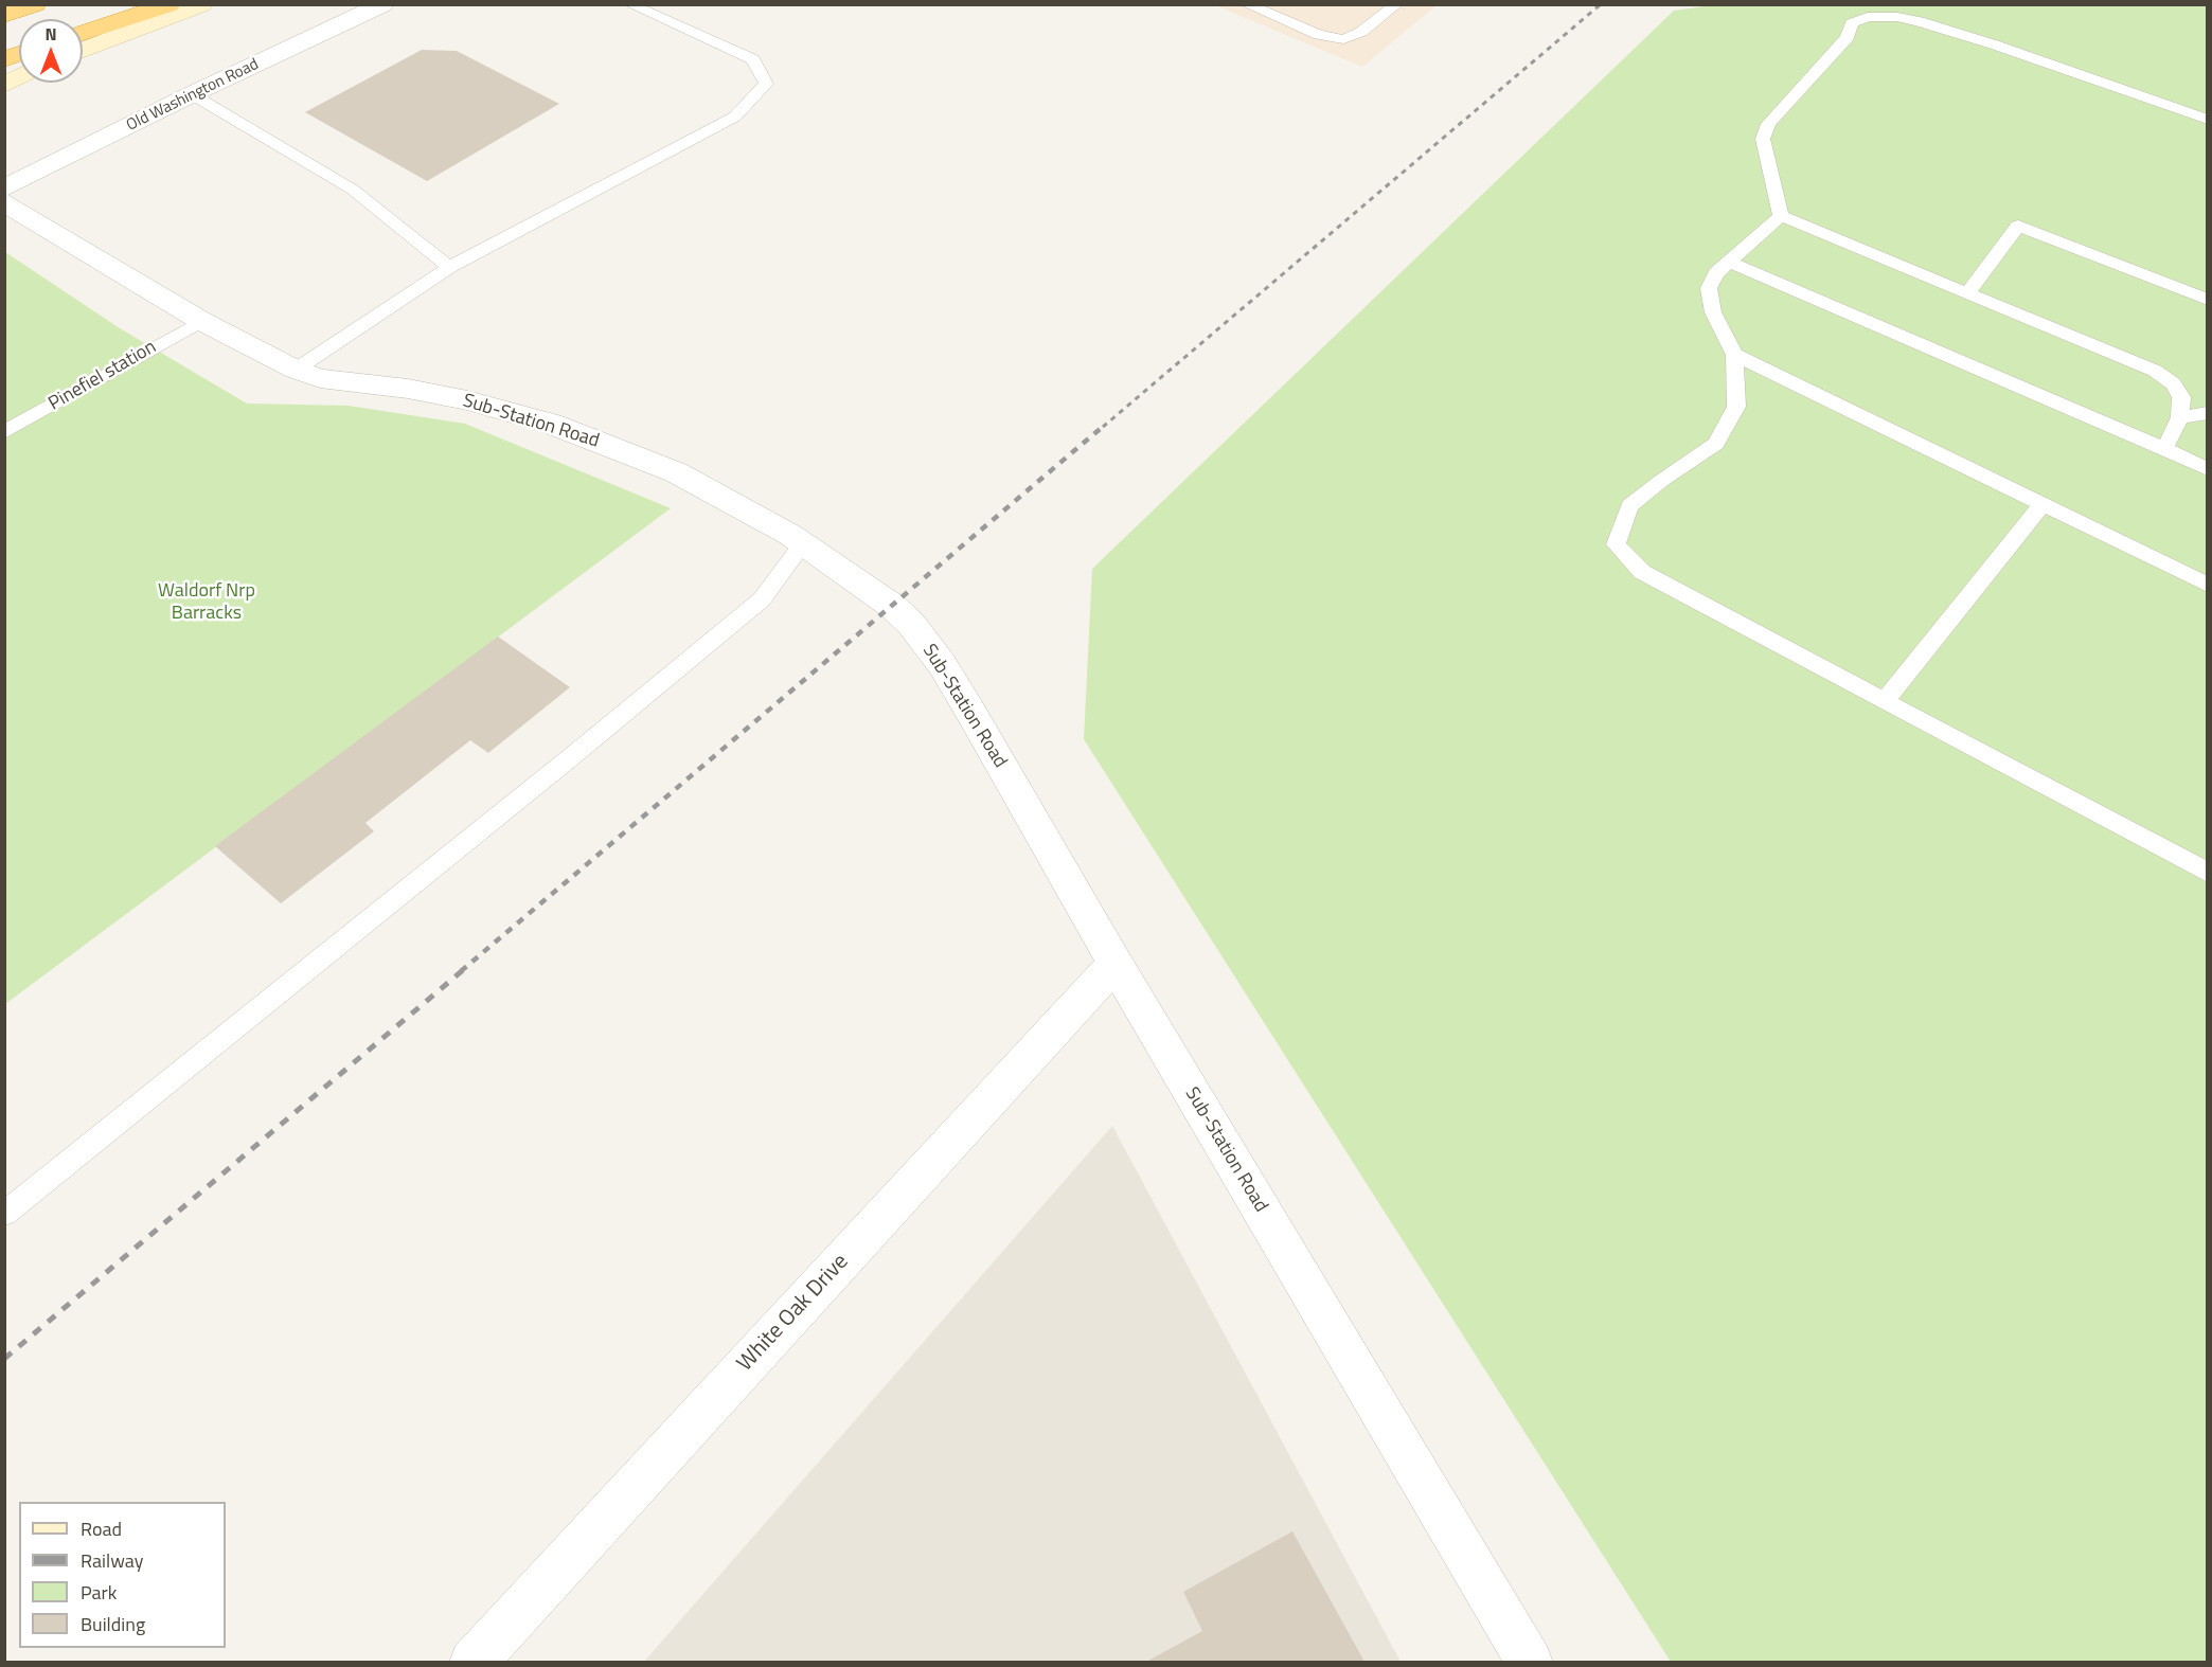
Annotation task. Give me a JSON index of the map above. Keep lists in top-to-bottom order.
{
  "streets": {
    "street": ["Old Washington Road", "Sub-Station Road", "White Oak Drive"],
    "lane": ["Pinefiel station"]
  },
  "crossings": [
    ["Pinefiel station", "Sub-Station Road"],
    ["Sub-Station Road", "White Oak Drive"]
  ],
  "parks": ["Waldorf Nrp Barracks"],
  "legend": [
    "Road",
    "Railway",
    "Park",
    "Building"
  ],
  "north": "top"
}
